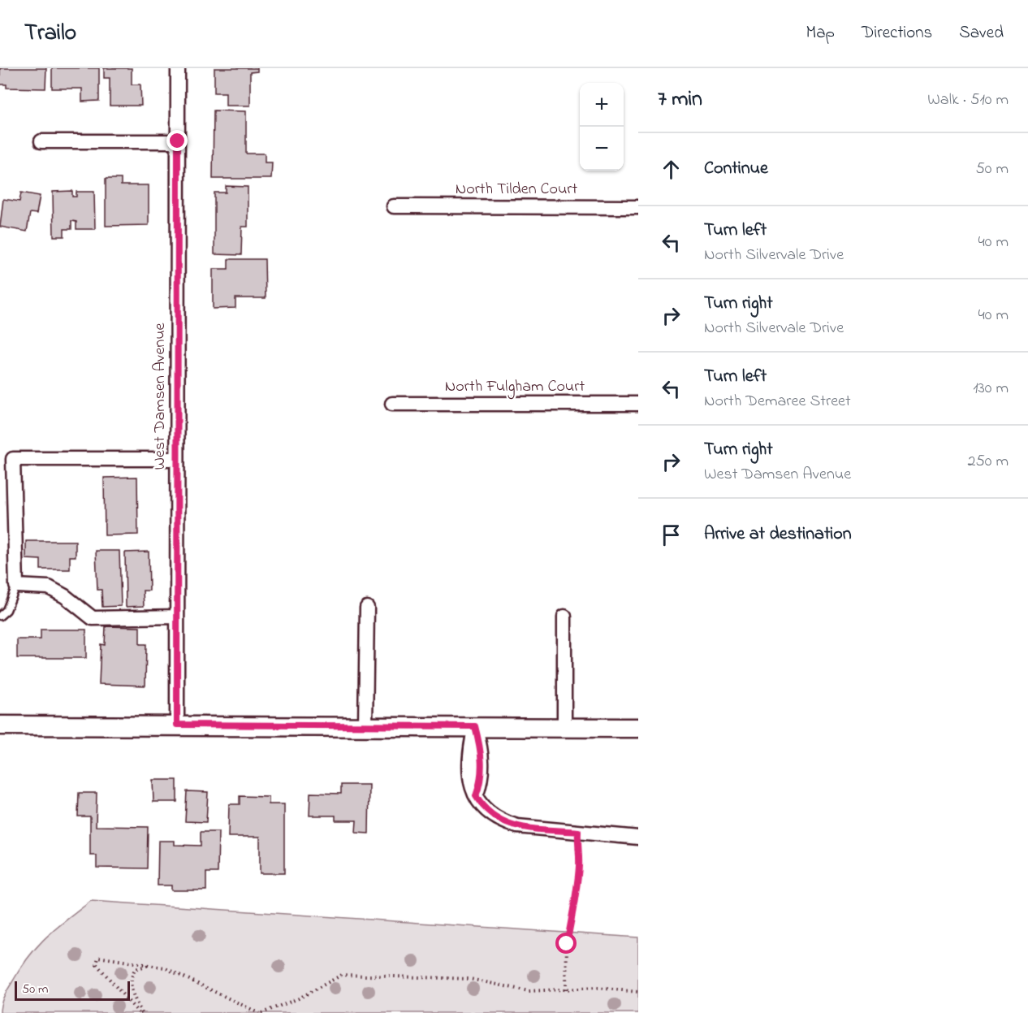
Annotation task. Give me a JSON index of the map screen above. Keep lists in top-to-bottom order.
{
  "streets": {
    "street": ["North Tilden Court", "North Fulgham Court", "West Damsen Avenue"]
  },
  "scale_bar": "50 m",
  "page": {
    "header": "Trailo",
    "nav": ["Map", "Directions", "Saved"],
    "heading": ["7 min", "Walk · 510 m"],
    "map_buttons": ["+", "−"],
    "list": [
      ["Continue", "50 m"],
      ["Turn left", "North Silvervale Drive", "40 m"],
      ["Turn right", "North Silvervale Drive", "40 m"],
      ["Turn left", "North Demaree Street", "130 m"],
      ["Turn right", "West Damsen Avenue", "250 m"],
      "Arrive at destination"
    ],
    "scale": "50 m"
  }
}
